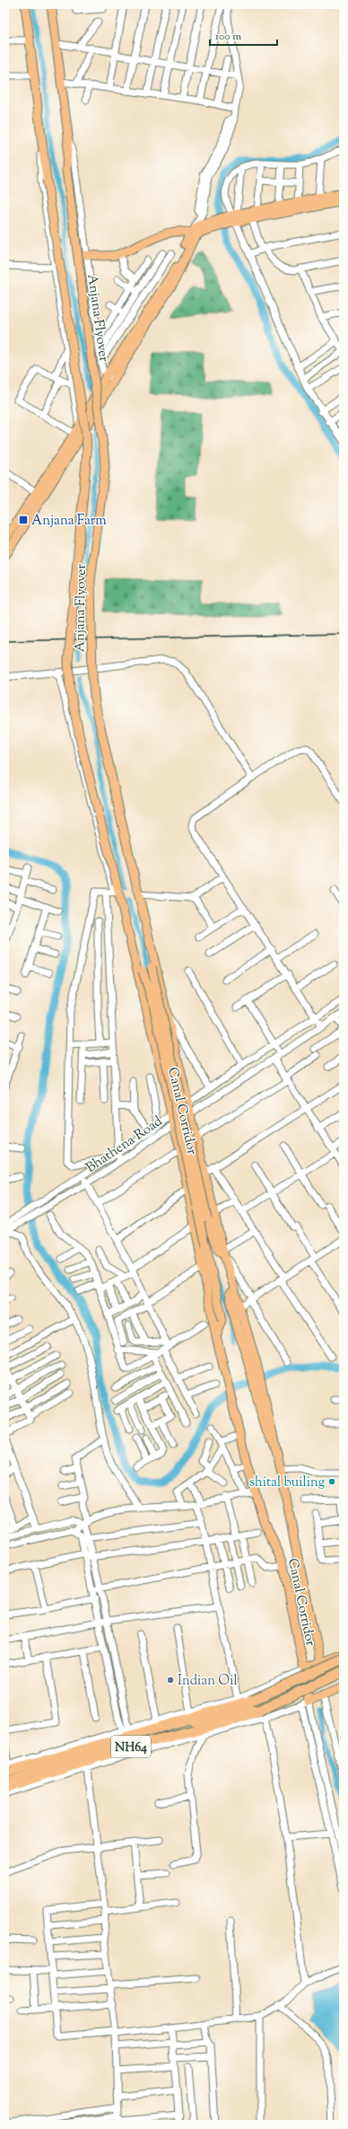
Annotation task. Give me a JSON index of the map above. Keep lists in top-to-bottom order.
{
  "streets": {
    "highway": ["NH64"],
    "main road": ["Anjana Flyover", "Canal Corridor"],
    "street": ["Bhathena Road"]
  },
  "crossings": [
    ["Anjana Flyover", "Canal Corridor"],
    ["Canal Corridor", "Bhathena Road"]
  ],
  "places": {
    "transit": ["Anjana Farm"],
    "other": ["shital builing", "Indian Oil"]
  },
  "scale_bar": "100 m"
}
